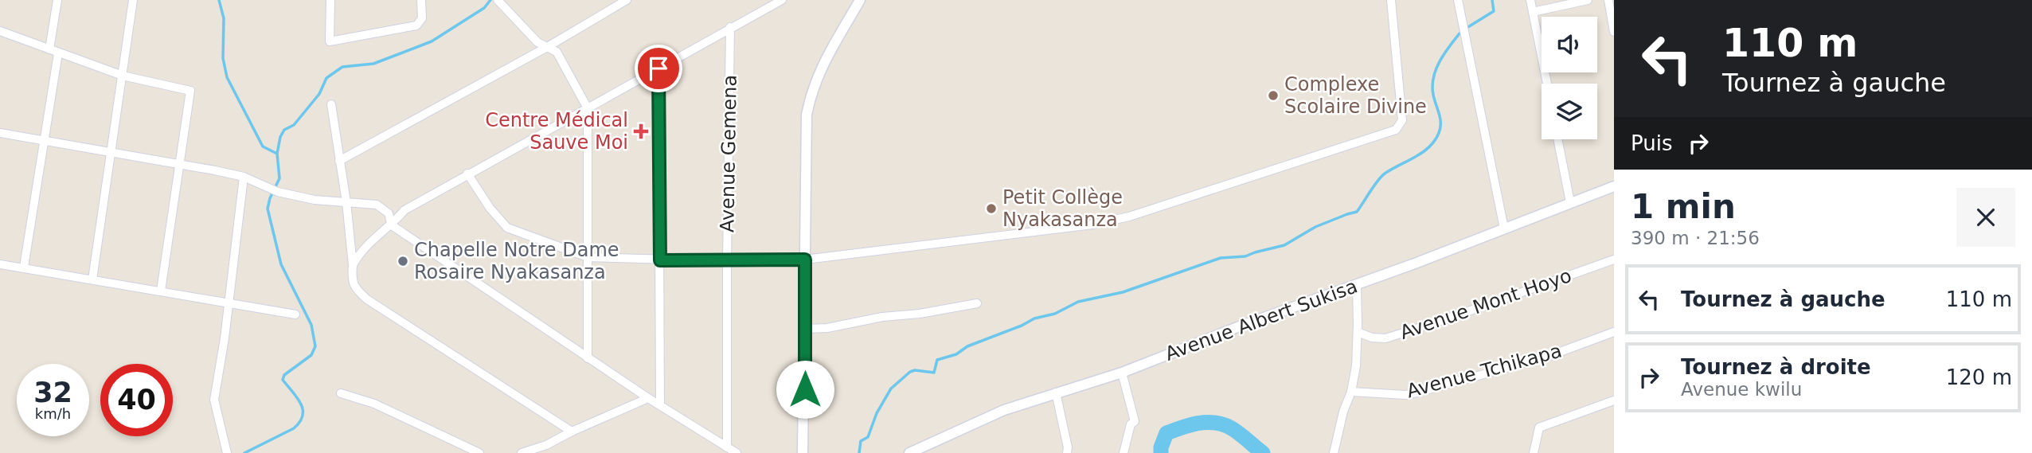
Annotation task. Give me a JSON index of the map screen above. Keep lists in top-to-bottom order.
{
  "streets": {
    "street": [
      "Avenue Gemena",
      "Avenue Mont Hoyo",
      "Avenue Albert Sukisa",
      "Avenue Tchikapa"
    ]
  },
  "places": {
    "other": ["Complexe Scolaire Divine", "Petit Collège Nyakasanza", "Chapelle Notre Dame Rosaire Nyakasanza"],
    "health": ["Centre Médical Sauve Moi"]
  },
  "page": {
    "turn": ["110 m", "Tournez à gauche"],
    "then": "Puis",
    "heading": ["1 min", "390 m · 21:56"],
    "list": [
      {
        "name": "Tournez à gauche",
        "value": "110 m"
      },
      {
        "name": "Tournez à droite",
        "note": "Avenue kwilu",
        "value": "120 m"
      }
    ],
    "speed": "32 km/h",
    "limit": "40"
  }
}
